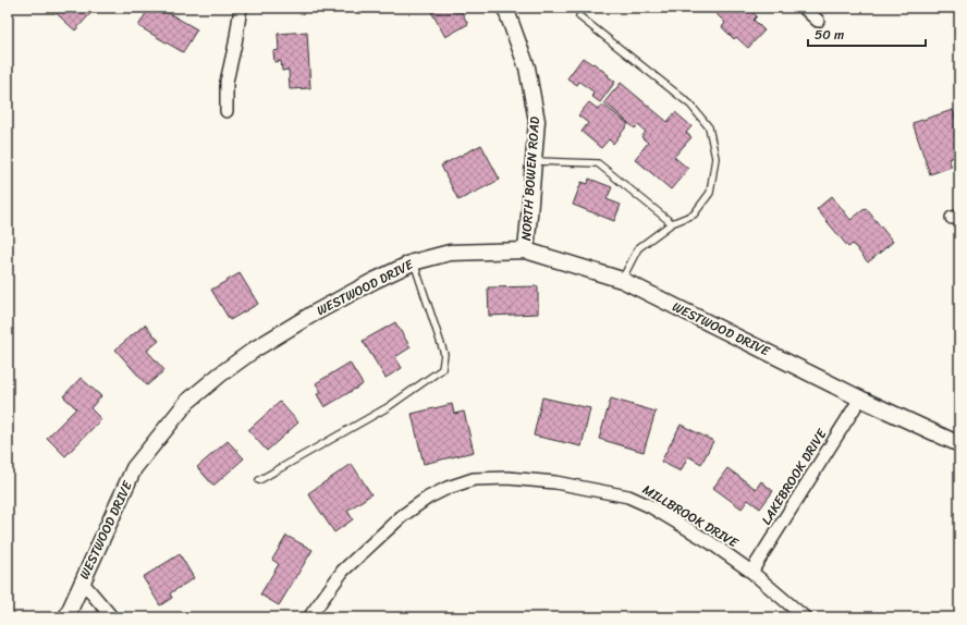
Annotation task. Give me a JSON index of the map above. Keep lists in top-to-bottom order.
{
  "streets": {
    "street": [
      "NORTH BOWEN ROAD",
      "WESTWOOD DRIVE",
      "LAKEBROOK DRIVE",
      "MILLBROOK DRIVE"
    ]
  },
  "crossings": [
    ["NORTH BOWEN ROAD", "WESTWOOD DRIVE"],
    ["WESTWOOD DRIVE", "LAKEBROOK DRIVE"],
    ["LAKEBROOK DRIVE", "MILLBROOK DRIVE"]
  ],
  "scale_bar": "50 m"
}
